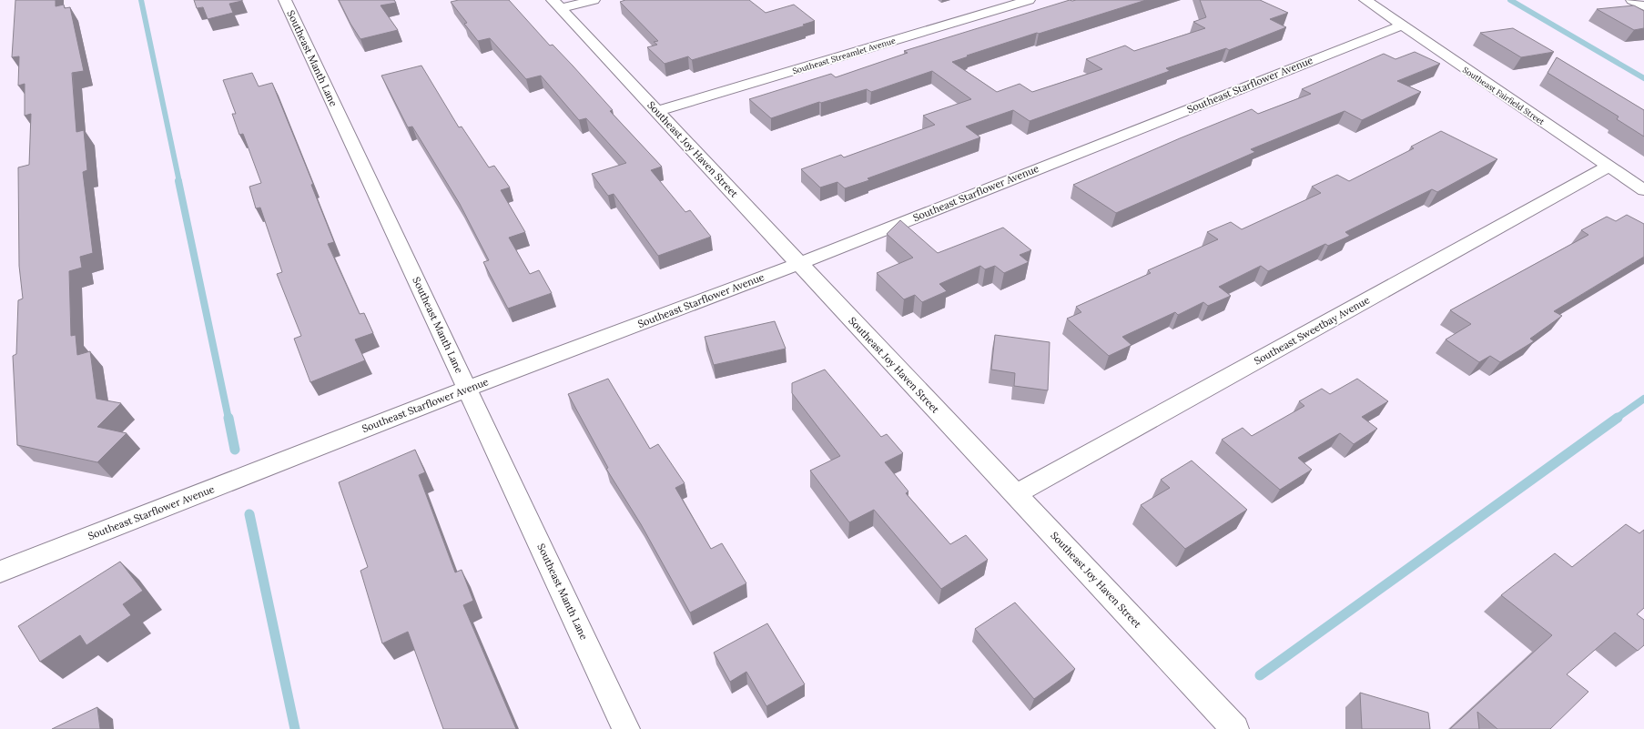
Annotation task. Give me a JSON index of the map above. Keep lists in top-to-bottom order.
{
  "streets": {
    "street": [
      "Southeast Streamlet Avenue",
      "Southeast Manth Lane",
      "Southeast Starflower Avenue",
      "Southeast Fairfield Street",
      "Southeast Joy Haven Street",
      "Southeast Sweetbay Avenue"
    ]
  },
  "crossings": [
    ["Southeast Streamlet Avenue", "Southeast Joy Haven Street"],
    ["Southeast Manth Lane", "Southeast Starflower Avenue"],
    ["Southeast Starflower Avenue", "Southeast Fairfield Street"],
    ["Southeast Starflower Avenue", "Southeast Joy Haven Street"],
    ["Southeast Fairfield Street", "Southeast Sweetbay Avenue"],
    ["Southeast Joy Haven Street", "Southeast Sweetbay Avenue"]
  ]
}
